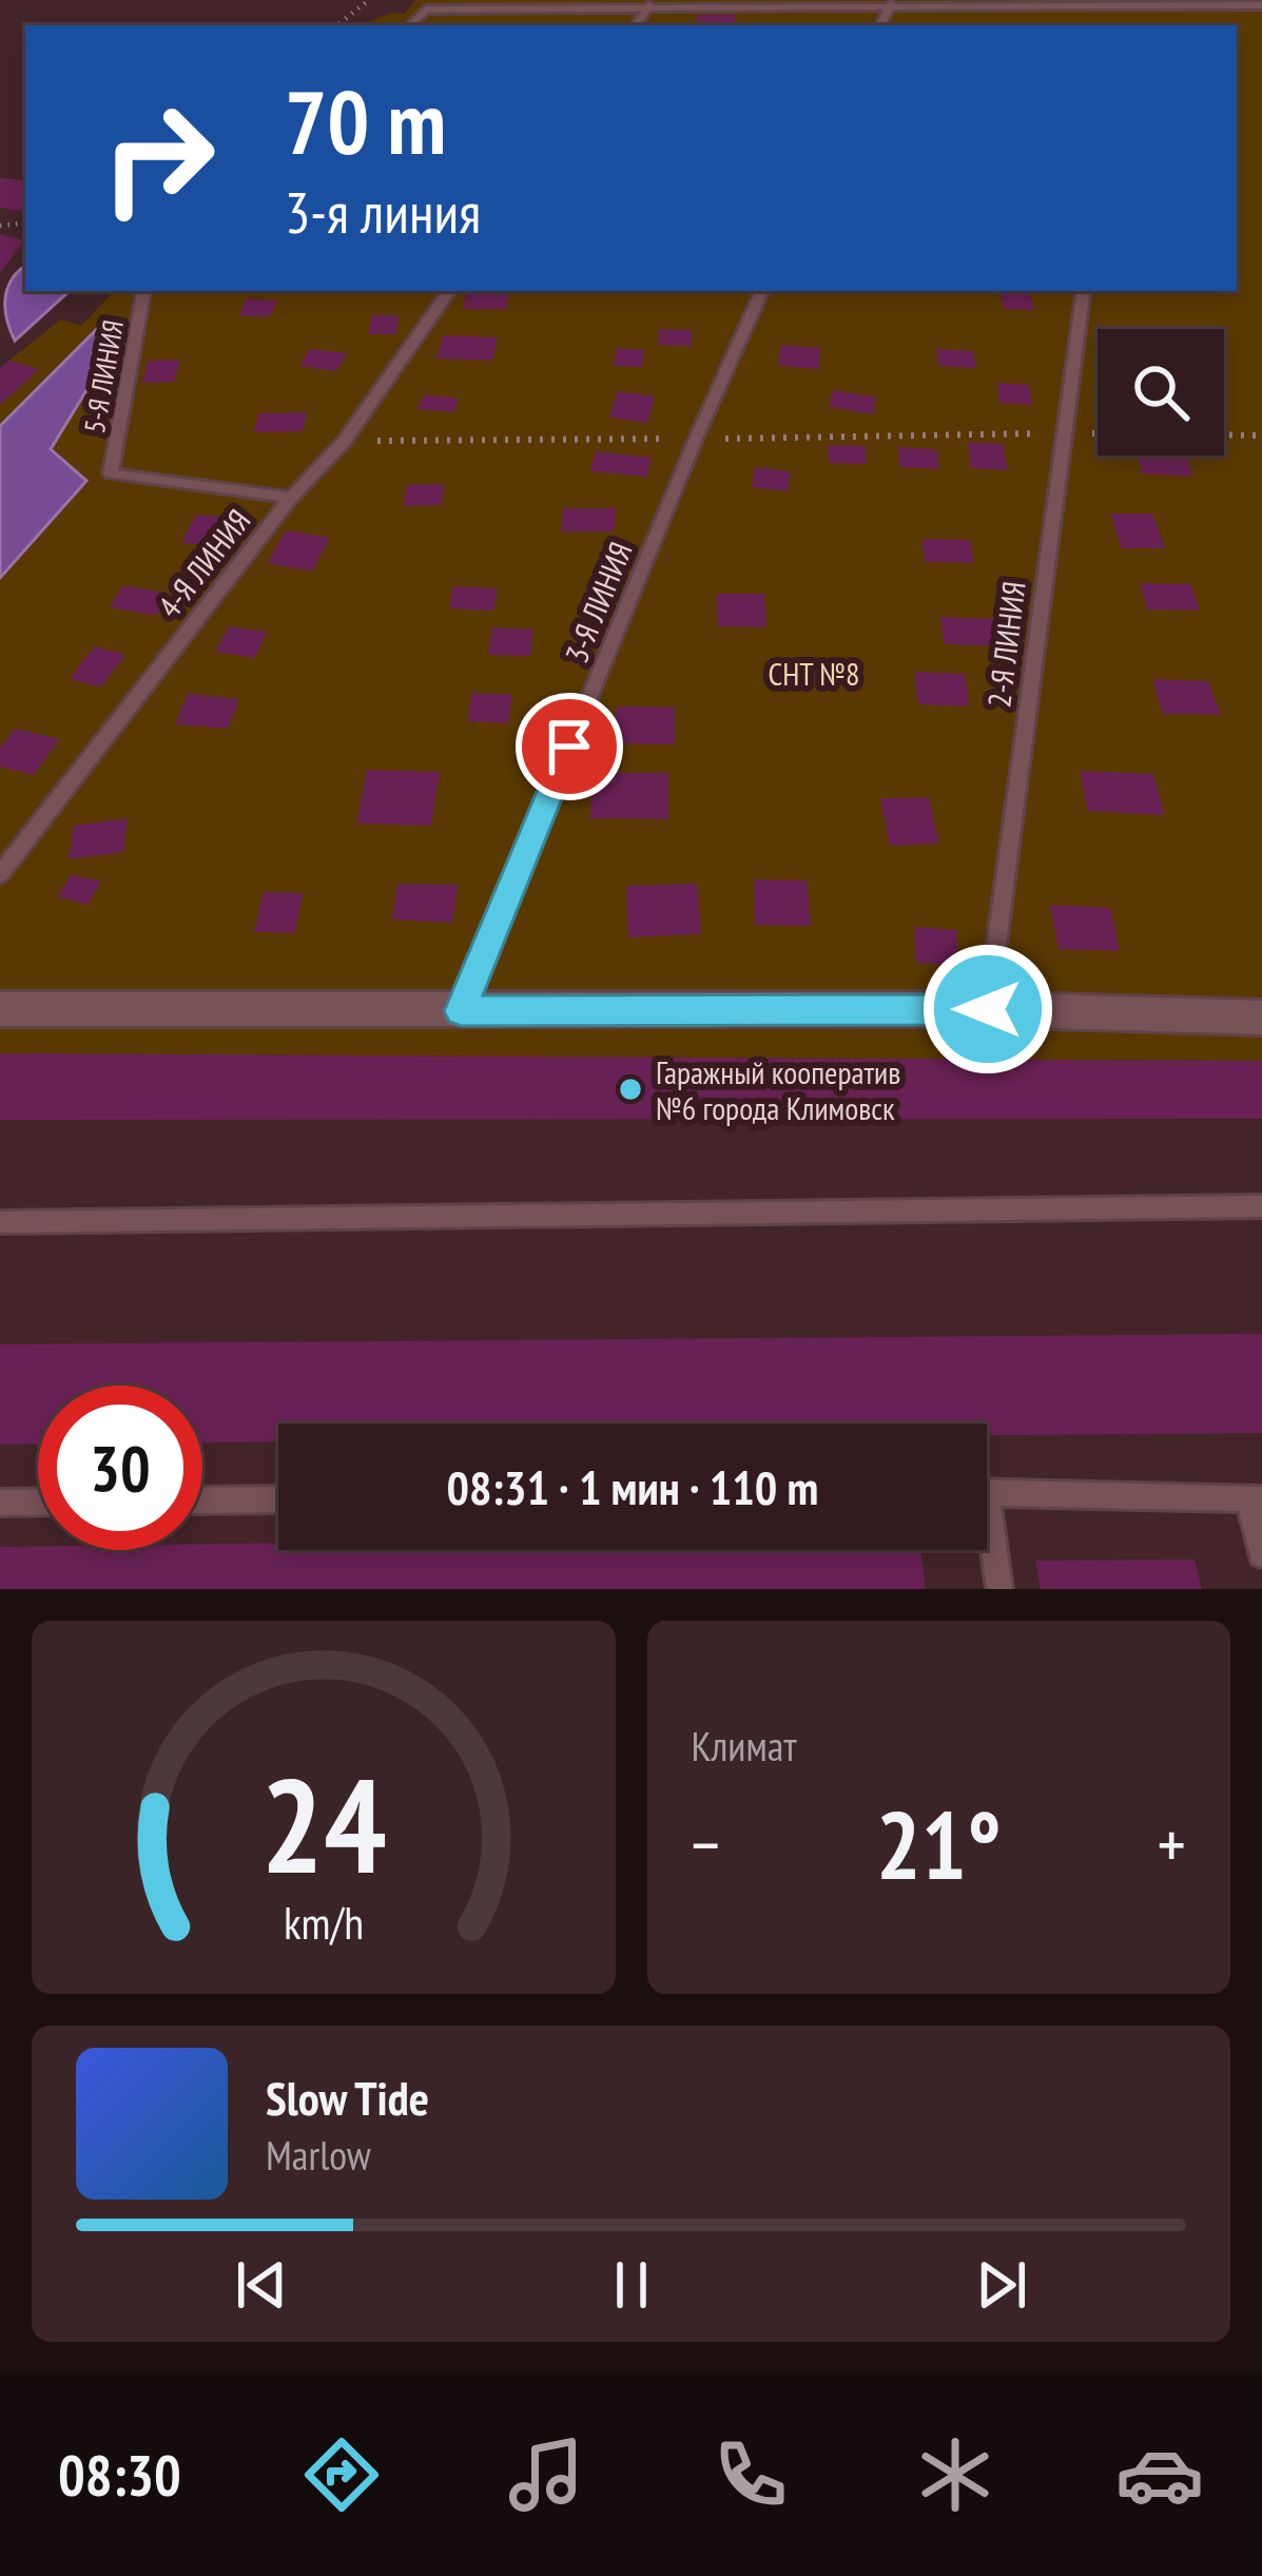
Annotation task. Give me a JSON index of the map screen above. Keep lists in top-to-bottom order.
{
  "streets": {
    "lane": [
      "5-Я ЛИНИЯ",
      "4-Я ЛИНИЯ",
      "3-Я ЛИНИЯ",
      "2-Я ЛИНИЯ"
    ]
  },
  "crossings": [
    ["5-Я ЛИНИЯ", "4-Я ЛИНИЯ"]
  ],
  "parks": ["СНТ №8"],
  "places": ["Гаражный кооператив №6 города Климовск"],
  "page": {
    "turn": ["70 m", "3-я линия"],
    "limit": "30",
    "trip": "08:31 · 1 мин · 110 m",
    "tile": "Климат",
    "heat": ["−", "21°", "+"],
    "song": ["Slow Tide", "Marlow"],
    "tabs": "08:30",
    "gauge": ["24", "km/h"]
  }
}
